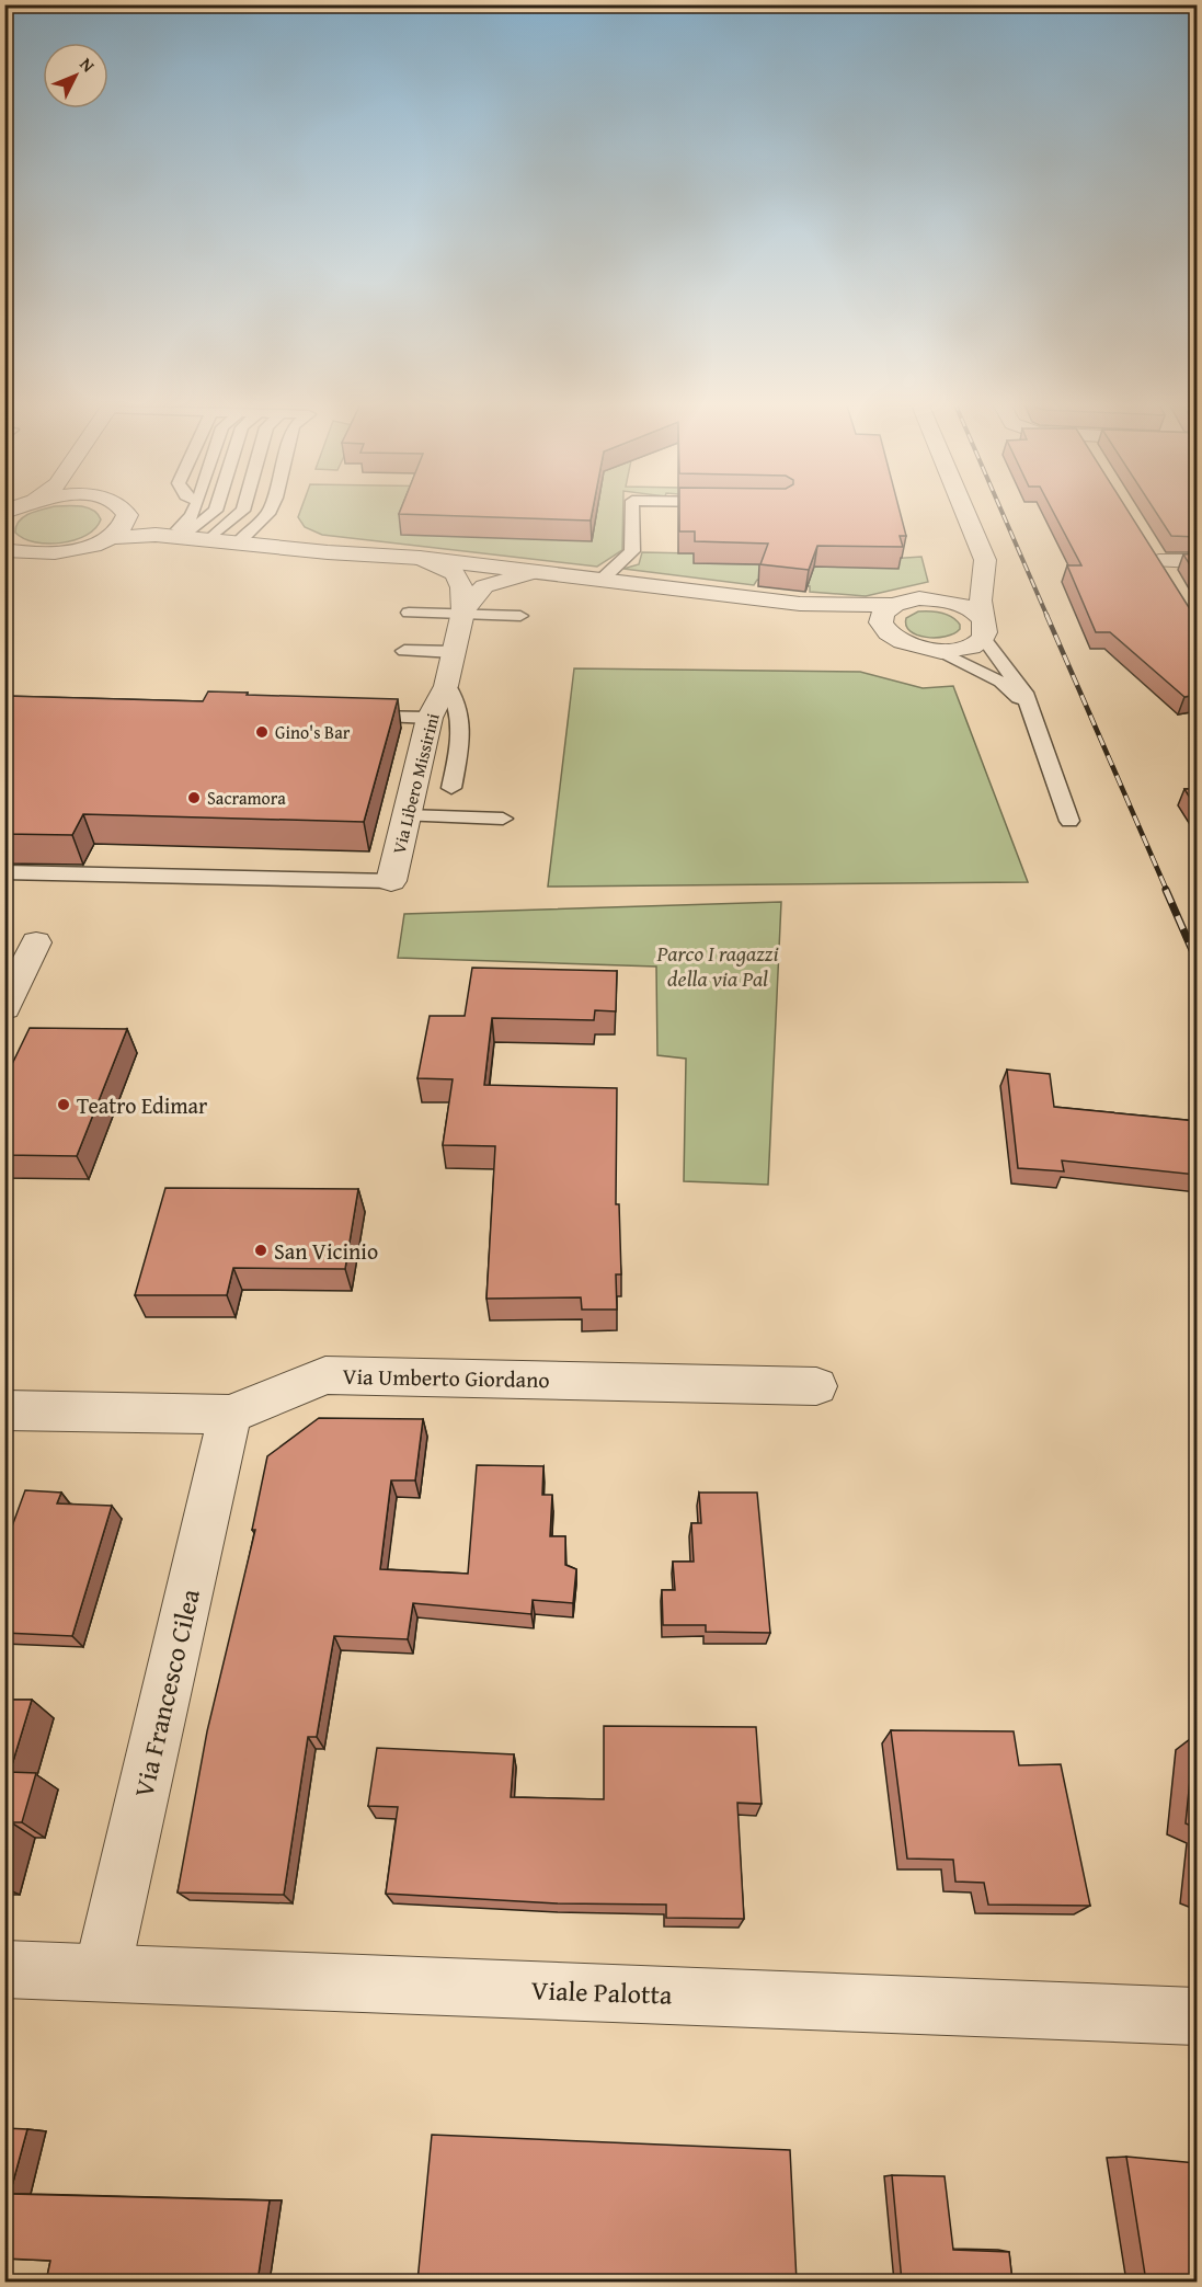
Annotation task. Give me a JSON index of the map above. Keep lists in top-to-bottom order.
{
  "streets": {
    "street": [
      "Via Libero Missirini",
      "Via Umberto Giordano",
      "Via Francesco Cilea",
      "Viale Palotta"
    ]
  },
  "crossings": [
    ["Via Umberto Giordano", "Via Francesco Cilea"],
    ["Via Francesco Cilea", "Viale Palotta"]
  ],
  "parks": ["Parco I ragazzi della via Pal"],
  "places": [
    "Gino's Bar",
    "Sacramora",
    "Teatro Edimar",
    "San Vicinio"
  ],
  "north": "top right"
}
